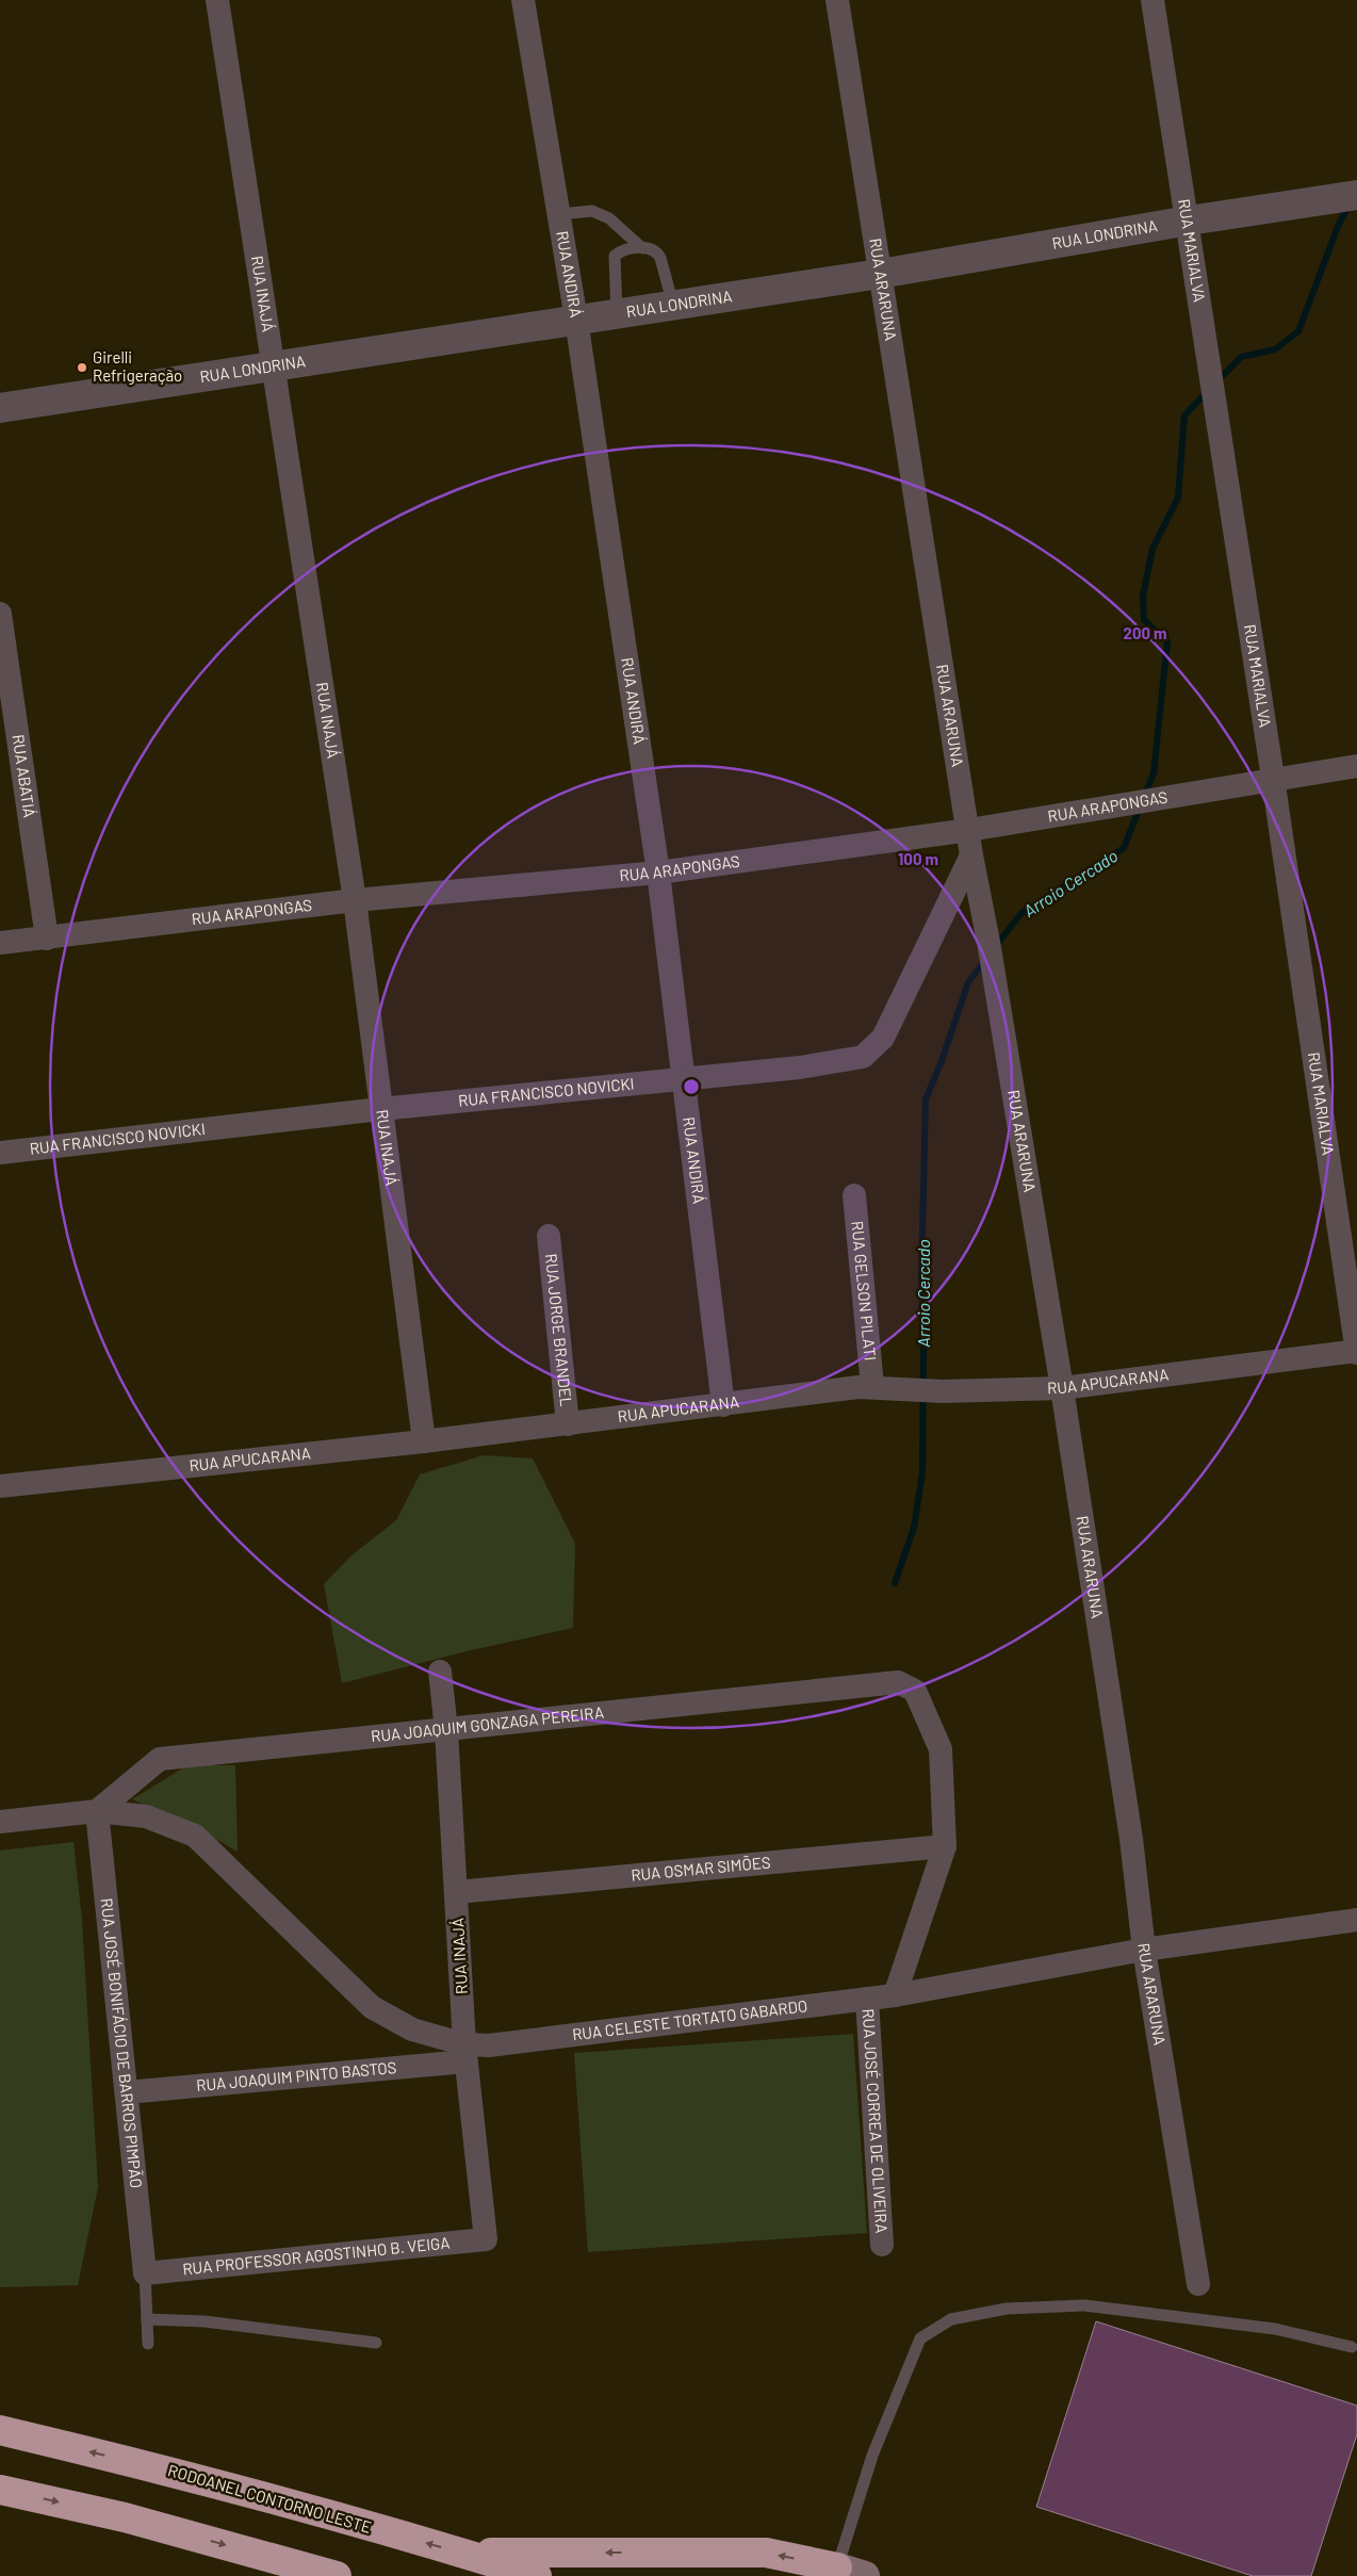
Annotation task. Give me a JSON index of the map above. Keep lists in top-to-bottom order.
{
  "streets": {
    "highway": ["RODOANEL CONTORNO LESTE"],
    "street": [
      "RUA LONDRINA",
      "RUA MARIALVA",
      "RUA ANDIRÁ",
      "RUA ARARUNA",
      "RUA INAJÁ",
      "RUA ABATIÁ",
      "RUA ARAPONGAS",
      "RUA FRANCISCO NOVICKI",
      "RUA GELSON PILATI",
      "RUA JORGE BRANDEL",
      "RUA APUCARANA",
      "RUA JOAQUIM GONZAGA PEREIRA",
      "RUA OSMAR SIMÕES",
      "RUA CELESTE TORTATO GABARDO",
      "RUA JOSÉ BONIFÁCIO DE BARROS PIMPÃO",
      "RUA JOAQUIM PINTO BASTOS",
      "RUA JOSÉ CORREA DE OLIVEIRA",
      "RUA PROFESSOR AGOSTINHO B. VEIGA"
    ]
  },
  "crossings": [
    ["RUA LONDRINA", "RUA MARIALVA"],
    ["RUA LONDRINA", "RUA ANDIRÁ"],
    ["RUA LONDRINA", "RUA ARARUNA"],
    ["RUA LONDRINA", "RUA INAJÁ"],
    ["RUA MARIALVA", "RUA ARAPONGAS"],
    ["RUA MARIALVA", "RUA APUCARANA"],
    ["RUA ANDIRÁ", "RUA ARAPONGAS"],
    ["RUA ANDIRÁ", "RUA FRANCISCO NOVICKI"],
    ["RUA ANDIRÁ", "RUA APUCARANA"],
    ["RUA ARARUNA", "RUA ARAPONGAS"],
    ["RUA ARARUNA", "RUA FRANCISCO NOVICKI"],
    ["RUA ARARUNA", "RUA APUCARANA"],
    ["RUA ARARUNA", "RUA CELESTE TORTATO GABARDO"],
    ["RUA INAJÁ", "RUA ARAPONGAS"],
    ["RUA INAJÁ", "RUA FRANCISCO NOVICKI"],
    ["RUA INAJÁ", "RUA APUCARANA"],
    ["RUA INAJÁ", "RUA JOAQUIM GONZAGA PEREIRA"],
    ["RUA INAJÁ", "RUA OSMAR SIMÕES"],
    ["RUA INAJÁ", "RUA CELESTE TORTATO GABARDO"],
    ["RUA INAJÁ", "RUA JOAQUIM PINTO BASTOS"],
    ["RUA INAJÁ", "RUA PROFESSOR AGOSTINHO B. VEIGA"],
    ["RUA ABATIÁ", "RUA ARAPONGAS"],
    ["RUA GELSON PILATI", "RUA APUCARANA"],
    ["RUA JORGE BRANDEL", "RUA APUCARANA"],
    ["RUA JOAQUIM GONZAGA PEREIRA", "RUA OSMAR SIMÕES"],
    ["RUA JOAQUIM GONZAGA PEREIRA", "RUA CELESTE TORTATO GABARDO"],
    ["RUA JOAQUIM GONZAGA PEREIRA", "RUA JOSÉ BONIFÁCIO DE BARROS PIMPÃO"],
    ["RUA CELESTE TORTATO GABARDO", "RUA JOSÉ BONIFÁCIO DE BARROS PIMPÃO"],
    ["RUA CELESTE TORTATO GABARDO", "RUA JOAQUIM PINTO BASTOS"],
    ["RUA CELESTE TORTATO GABARDO", "RUA JOSÉ CORREA DE OLIVEIRA"],
    ["RUA JOSÉ BONIFÁCIO DE BARROS PIMPÃO", "RUA JOAQUIM PINTO BASTOS"],
    ["RUA JOSÉ BONIFÁCIO DE BARROS PIMPÃO", "RUA PROFESSOR AGOSTINHO B. VEIGA"]
  ],
  "water": ["Arroio Cercado"],
  "places": ["Girelli Refrigeração"],
  "rings": ["200 m", "100 m"]
}
